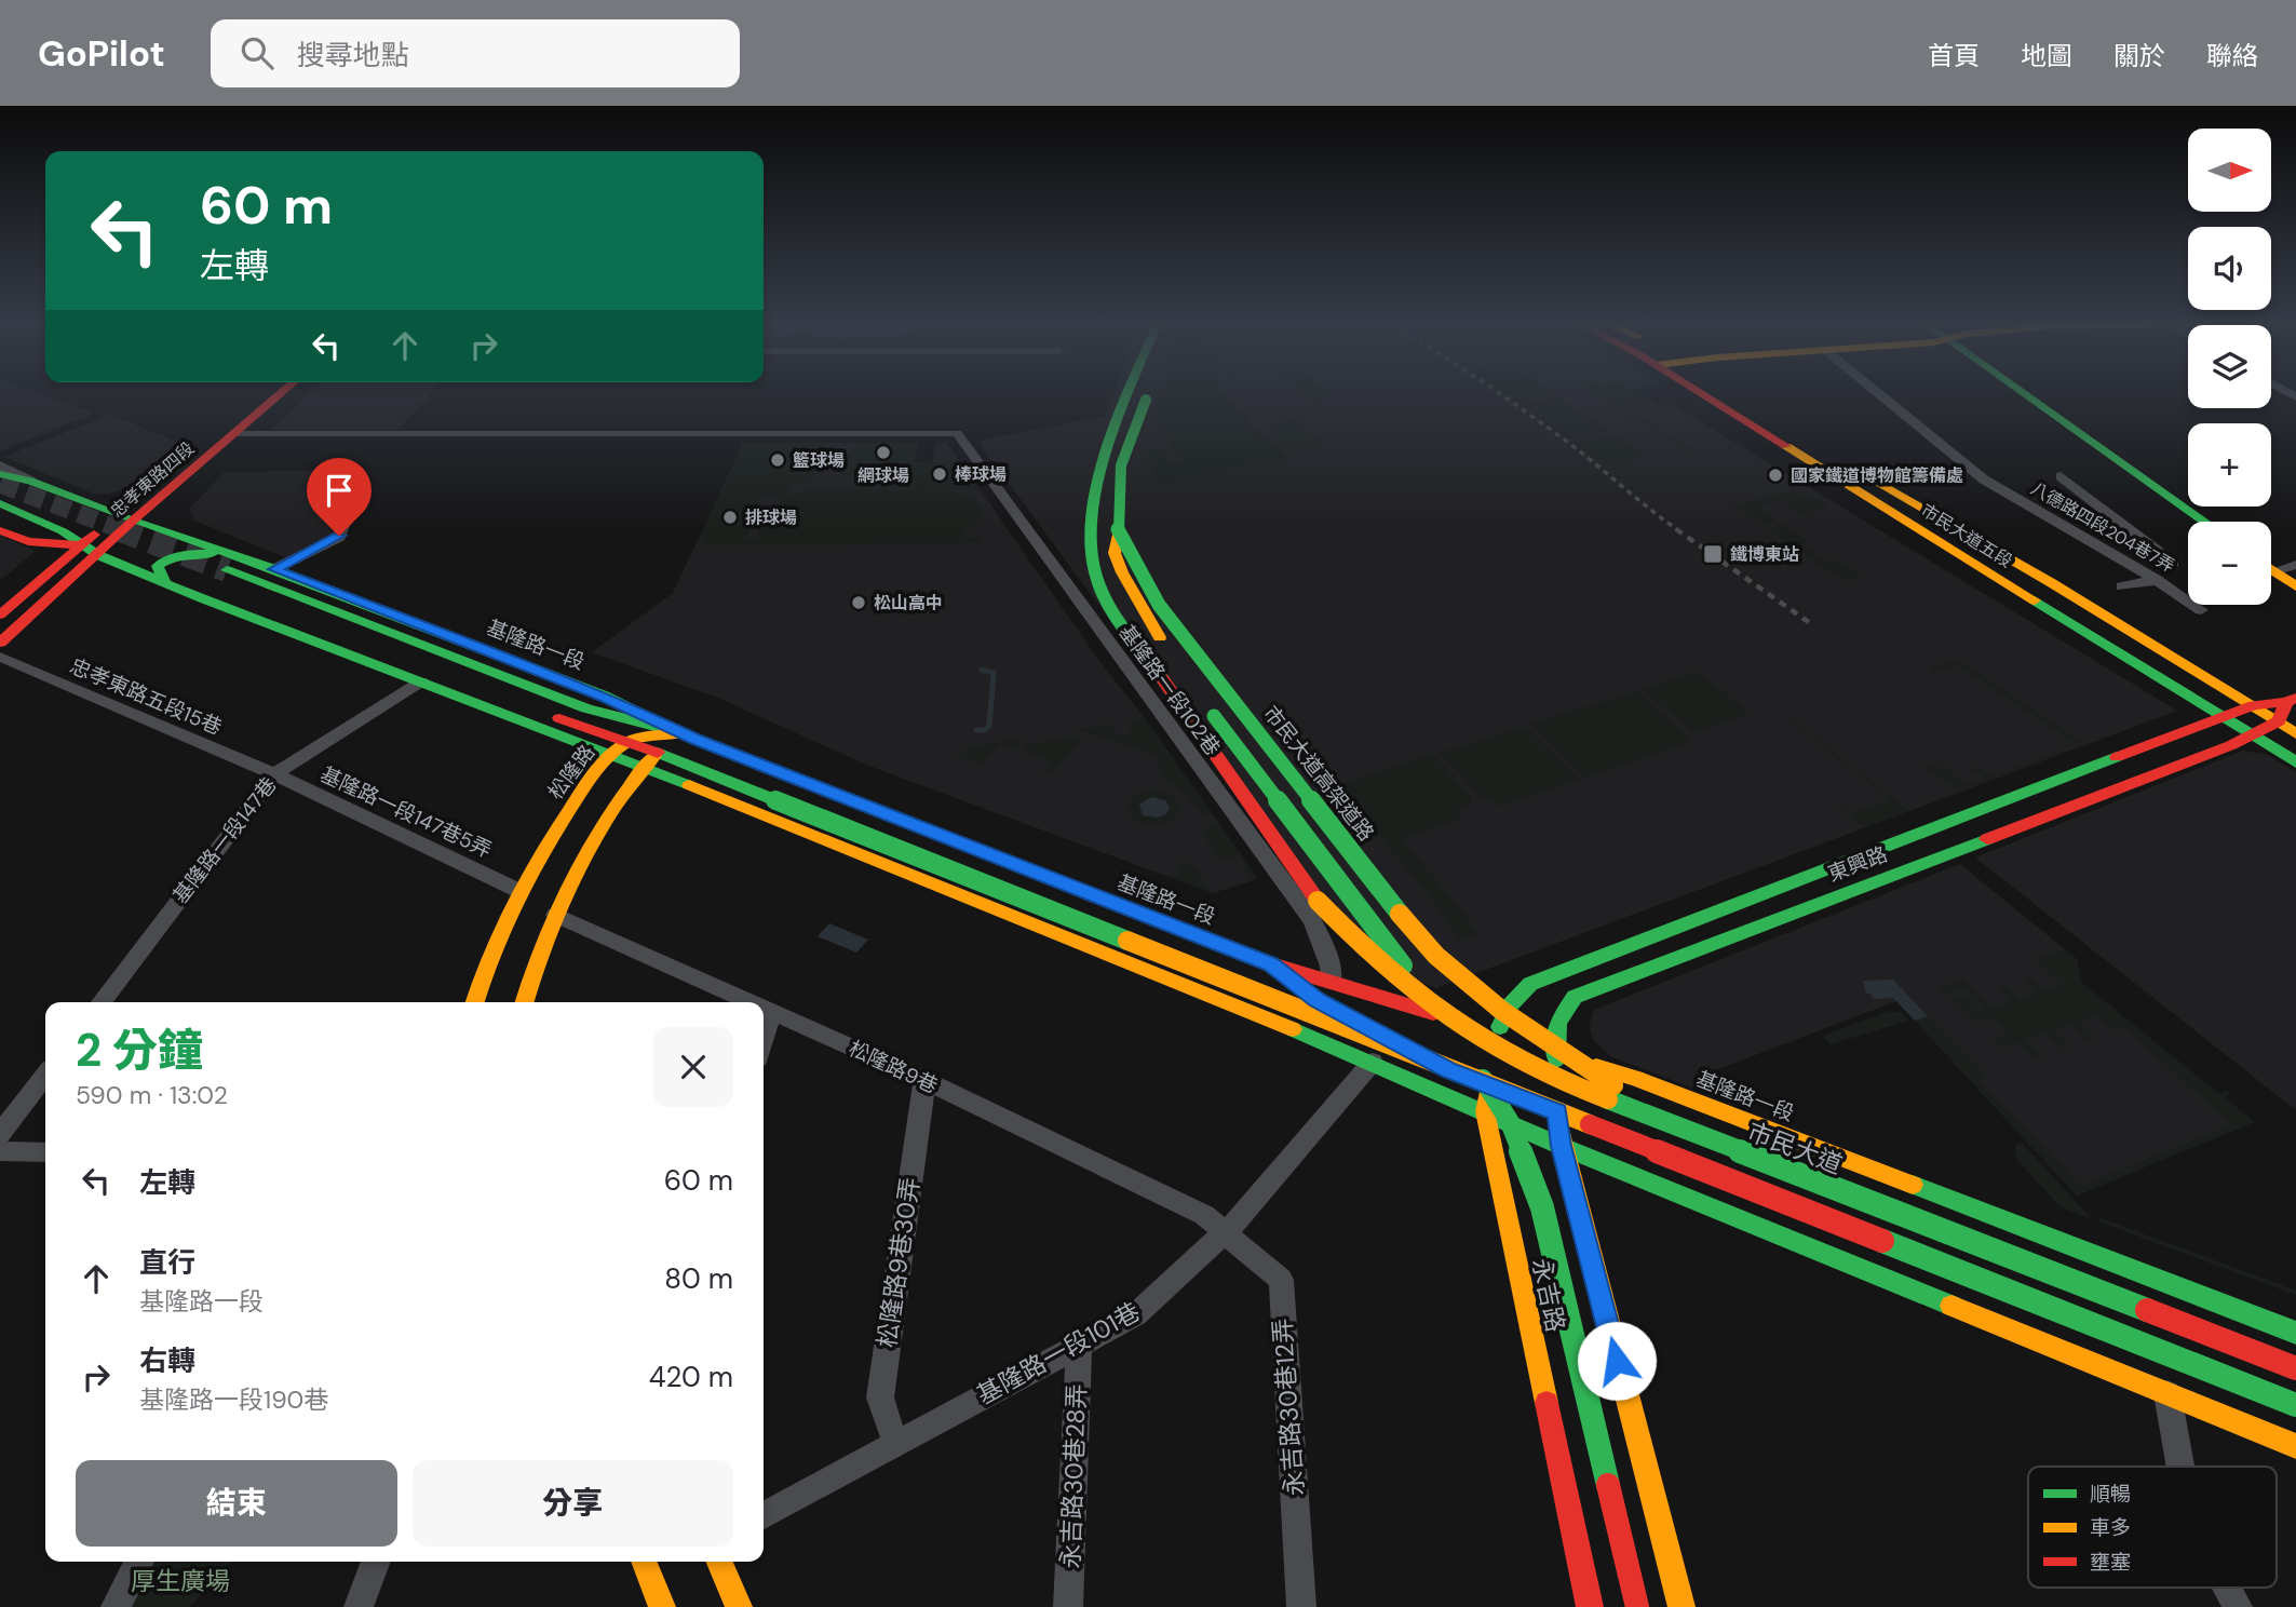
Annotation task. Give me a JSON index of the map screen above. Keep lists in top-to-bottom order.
{
  "streets": {
    "main road": [
      "忠孝東路四段",
      "市民大道五段",
      "基隆路一段",
      "松隆路",
      "市民大道高架道路",
      "東興路",
      "市民大道",
      "永吉路"
    ],
    "street": [
      "八德路四段204巷7弄",
      "基隆路一段102巷",
      "忠孝東路五段15巷",
      "基隆路一段147巷5弄",
      "基隆路一段147巷",
      "松隆路9巷",
      "松隆路9巷30弄",
      "基隆路一段101巷",
      "永吉路30巷12弄",
      "永吉路30巷28弄"
    ]
  },
  "crossings": [
    ["忠孝東路四段", "基隆路一段"],
    ["忠孝東路四段", "基隆路一段102巷"],
    ["市民大道五段", "東興路"],
    ["基隆路一段", "基隆路一段102巷"],
    ["基隆路一段", "松隆路"],
    ["基隆路一段", "東興路"],
    ["基隆路一段", "永吉路"],
    ["忠孝東路五段15巷", "基隆路一段147巷5弄"],
    ["忠孝東路五段15巷", "基隆路一段147巷"],
    ["松隆路", "基隆路一段147巷5弄"],
    ["市民大道高架道路", "市民大道"],
    ["基隆路一段147巷5弄", "基隆路一段147巷"],
    ["東興路", "永吉路"],
    ["松隆路9巷", "松隆路9巷30弄"],
    ["松隆路9巷", "基隆路一段101巷"],
    ["松隆路9巷", "永吉路30巷12弄"],
    ["松隆路9巷30弄", "基隆路一段101巷"],
    ["基隆路一段101巷", "永吉路30巷12弄"],
    ["基隆路一段101巷", "永吉路30巷28弄"]
  ],
  "parks": ["厚生廣場"],
  "places": {
    "other": [
      "網球場",
      "籃球場",
      "棒球場",
      "國家鐵道博物館籌備處",
      "排球場",
      "松山高中"
    ],
    "transit": ["鐵博東站"]
  },
  "legend": ["順暢", "車多", "壅塞"],
  "north": "right",
  "page": {
    "header": "GoPilot",
    "search": "搜尋地點",
    "nav": [
      "首頁",
      "地圖",
      "關於",
      "聯絡"
    ],
    "map_buttons": ["+", "−"],
    "turn": ["60 m", "左轉"],
    "heading": ["2 分鐘", "590 m · 13:02"],
    "list": [
      {
        "name": "左轉",
        "value": "60 m"
      },
      {
        "name": "直行",
        "note": "基隆路一段",
        "value": "80 m"
      },
      {
        "name": "右轉",
        "note": "基隆路一段190巷",
        "value": "420 m"
      }
    ],
    "buttons": ["結束", "分享"]
  }
}
